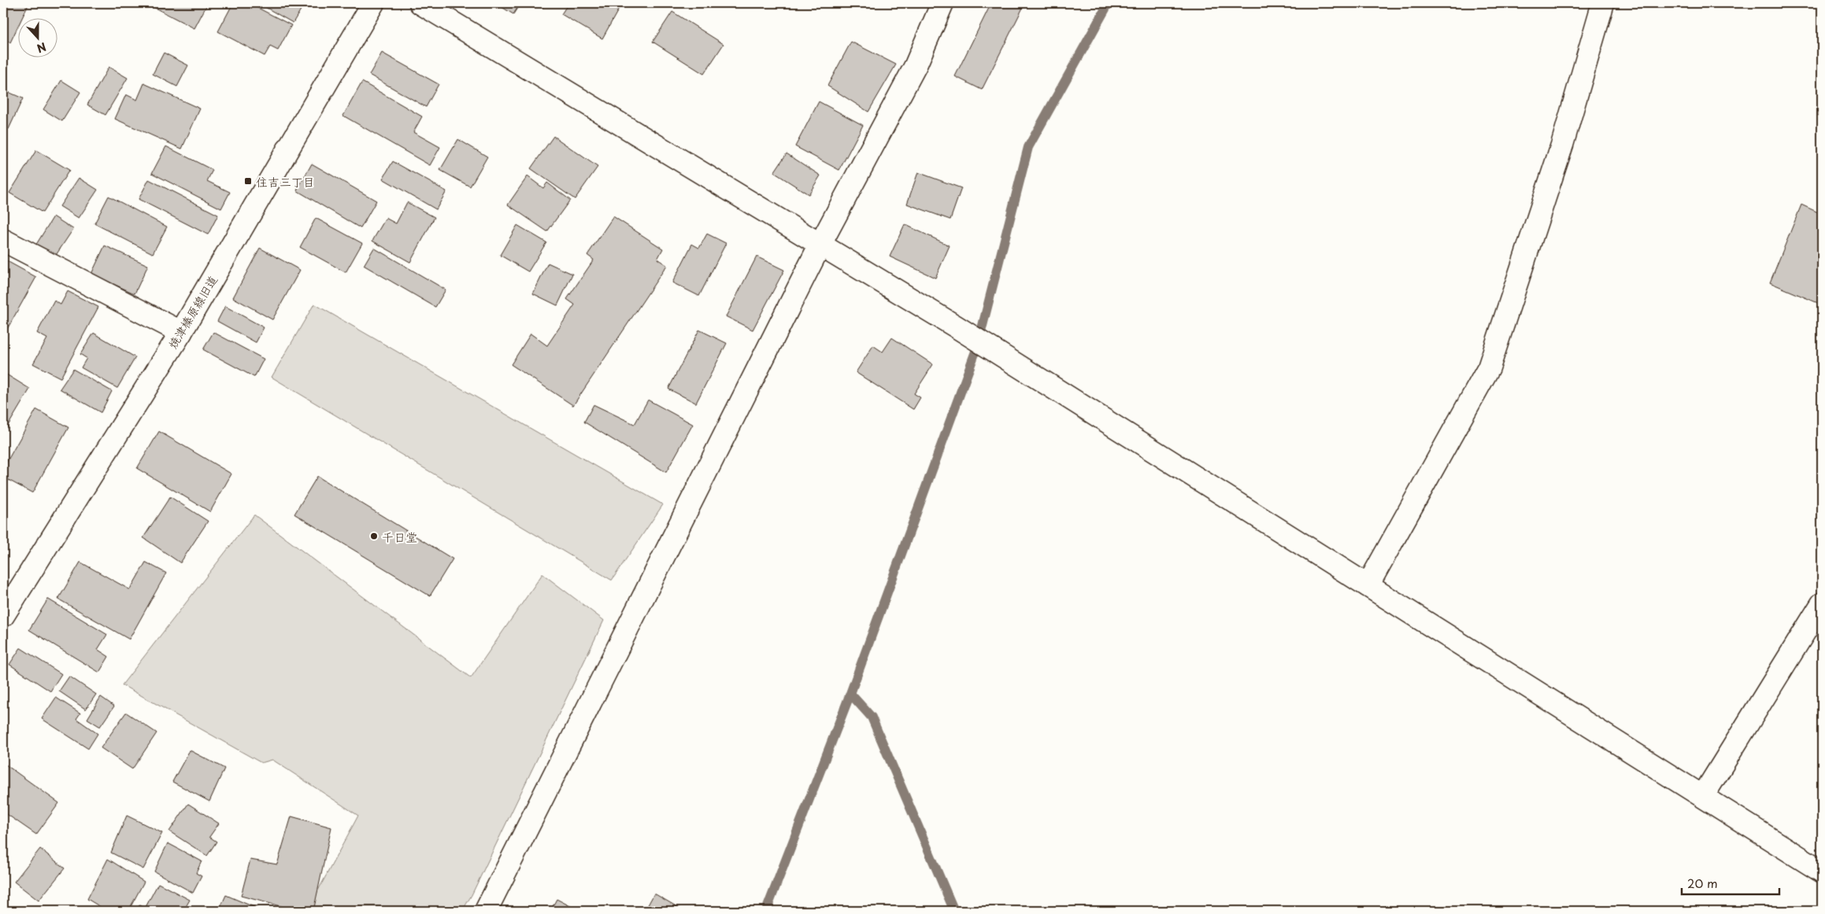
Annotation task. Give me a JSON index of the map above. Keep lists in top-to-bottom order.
{
  "streets": {
    "street": ["焼津榛原線旧道"]
  },
  "places": {
    "transit": ["住吉三丁目"],
    "other": ["千日堂"]
  },
  "scale_bar": "20 m",
  "north": "bottom"
}
